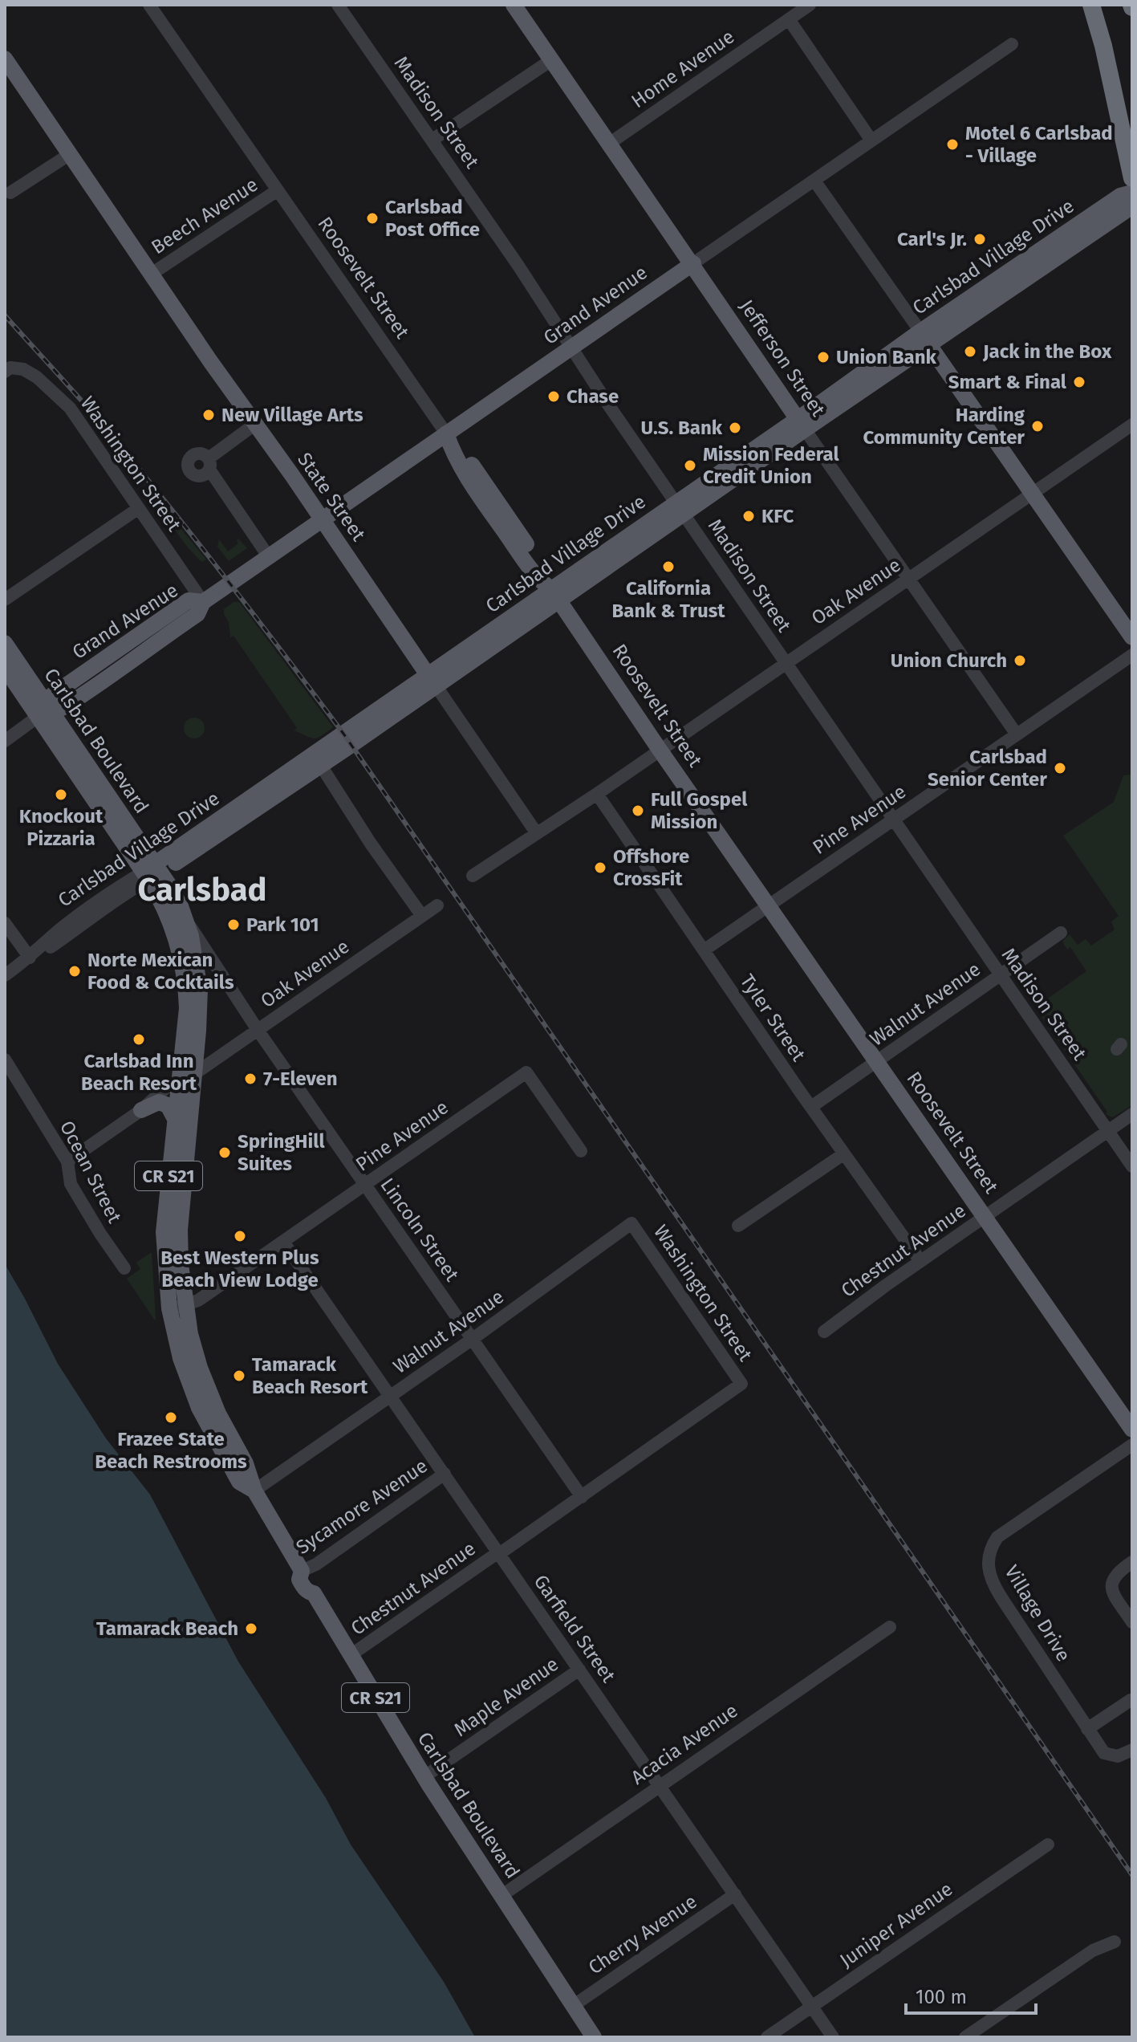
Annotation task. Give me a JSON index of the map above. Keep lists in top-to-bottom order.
{
  "streets": {
    "main road": [
      "Carlsbad Village Drive",
      "Roosevelt Street",
      "Grand Avenue",
      "Jefferson Street",
      "State Street",
      "Carlsbad Boulevard",
      "CR S21"
    ],
    "street": [
      "Home Avenue",
      "Madison Street",
      "Beech Avenue",
      "Washington Street",
      "Oak Avenue",
      "Pine Avenue",
      "Walnut Avenue",
      "Tyler Street",
      "Ocean Street",
      "Lincoln Street",
      "Chestnut Avenue",
      "Sycamore Avenue",
      "Village Drive",
      "Garfield Street",
      "Maple Avenue",
      "Acacia Avenue",
      "Juniper Avenue",
      "Cherry Avenue"
    ]
  },
  "crossings": [
    ["Home Avenue", "Jefferson Street"],
    ["Madison Street", "Carlsbad Village Drive"],
    ["Madison Street", "Grand Avenue"],
    ["Madison Street", "Oak Avenue"],
    ["Madison Street", "Pine Avenue"],
    ["Madison Street", "Walnut Avenue"],
    ["Madison Street", "Chestnut Avenue"],
    ["Beech Avenue", "Roosevelt Street"],
    ["Beech Avenue", "State Street"],
    ["Carlsbad Village Drive", "Roosevelt Street"],
    ["Carlsbad Village Drive", "Jefferson Street"],
    ["Carlsbad Village Drive", "State Street"],
    ["Carlsbad Village Drive", "Carlsbad Boulevard"],
    ["Roosevelt Street", "Grand Avenue"],
    ["Roosevelt Street", "Oak Avenue"],
    ["Roosevelt Street", "Pine Avenue"],
    ["Roosevelt Street", "Walnut Avenue"],
    ["Roosevelt Street", "Chestnut Avenue"],
    ["Grand Avenue", "Jefferson Street"],
    ["Grand Avenue", "Washington Street"],
    ["Grand Avenue", "State Street"],
    ["Grand Avenue", "Carlsbad Boulevard"],
    ["Jefferson Street", "Oak Avenue"],
    ["Jefferson Street", "Pine Avenue"],
    ["Washington Street", "Walnut Avenue"],
    ["Washington Street", "Chestnut Avenue"],
    ["State Street", "Oak Avenue"],
    ["Oak Avenue", "Carlsbad Boulevard"],
    ["Oak Avenue", "Tyler Street"],
    ["Oak Avenue", "Lincoln Street"],
    ["Carlsbad Boulevard", "Pine Avenue"],
    ["Carlsbad Boulevard", "Walnut Avenue"],
    ["Carlsbad Boulevard", "Lincoln Street"],
    ["Carlsbad Boulevard", "Chestnut Avenue"],
    ["Carlsbad Boulevard", "Sycamore Avenue"],
    ["Carlsbad Boulevard", "Maple Avenue"],
    ["Carlsbad Boulevard", "Acacia Avenue"],
    ["Carlsbad Boulevard", "Cherry Avenue"],
    ["Pine Avenue", "Tyler Street"],
    ["Pine Avenue", "Lincoln Street"],
    ["Pine Avenue", "Garfield Street"],
    ["Walnut Avenue", "Tyler Street"],
    ["Walnut Avenue", "Lincoln Street"],
    ["Walnut Avenue", "Garfield Street"],
    ["Tyler Street", "Chestnut Avenue"],
    ["Lincoln Street", "Chestnut Avenue"],
    ["Chestnut Avenue", "Garfield Street"],
    ["Sycamore Avenue", "Garfield Street"],
    ["Garfield Street", "Maple Avenue"],
    ["Garfield Street", "Acacia Avenue"],
    ["Garfield Street", "Juniper Avenue"],
    ["Garfield Street", "Cherry Avenue"]
  ],
  "districts": ["Carlsbad"],
  "places": [
    "Motel 6 Carlsbad - Village",
    "Carlsbad Post Office",
    "Carl's Jr.",
    "Jack in the Box",
    "Union Bank",
    "Smart & Final",
    "Chase",
    "New Village Arts",
    "Harding Community Center",
    "U.S. Bank",
    "Mission Federal Credit Union",
    "KFC",
    "California Bank & Trust",
    "Union Church",
    "Carlsbad Senior Center",
    "Knockout Pizzaria",
    "Full Gospel Mission",
    "Offshore CrossFit",
    "Park 101",
    "Norte Mexican Food & Cocktails",
    "Carlsbad Inn Beach Resort",
    "7-Eleven",
    "SpringHill Suites",
    "Best Western Plus Beach View Lodge",
    "Tamarack Beach Resort",
    "Frazee State Beach Restrooms",
    "Tamarack Beach"
  ],
  "scale_bar": "100 m"
}
